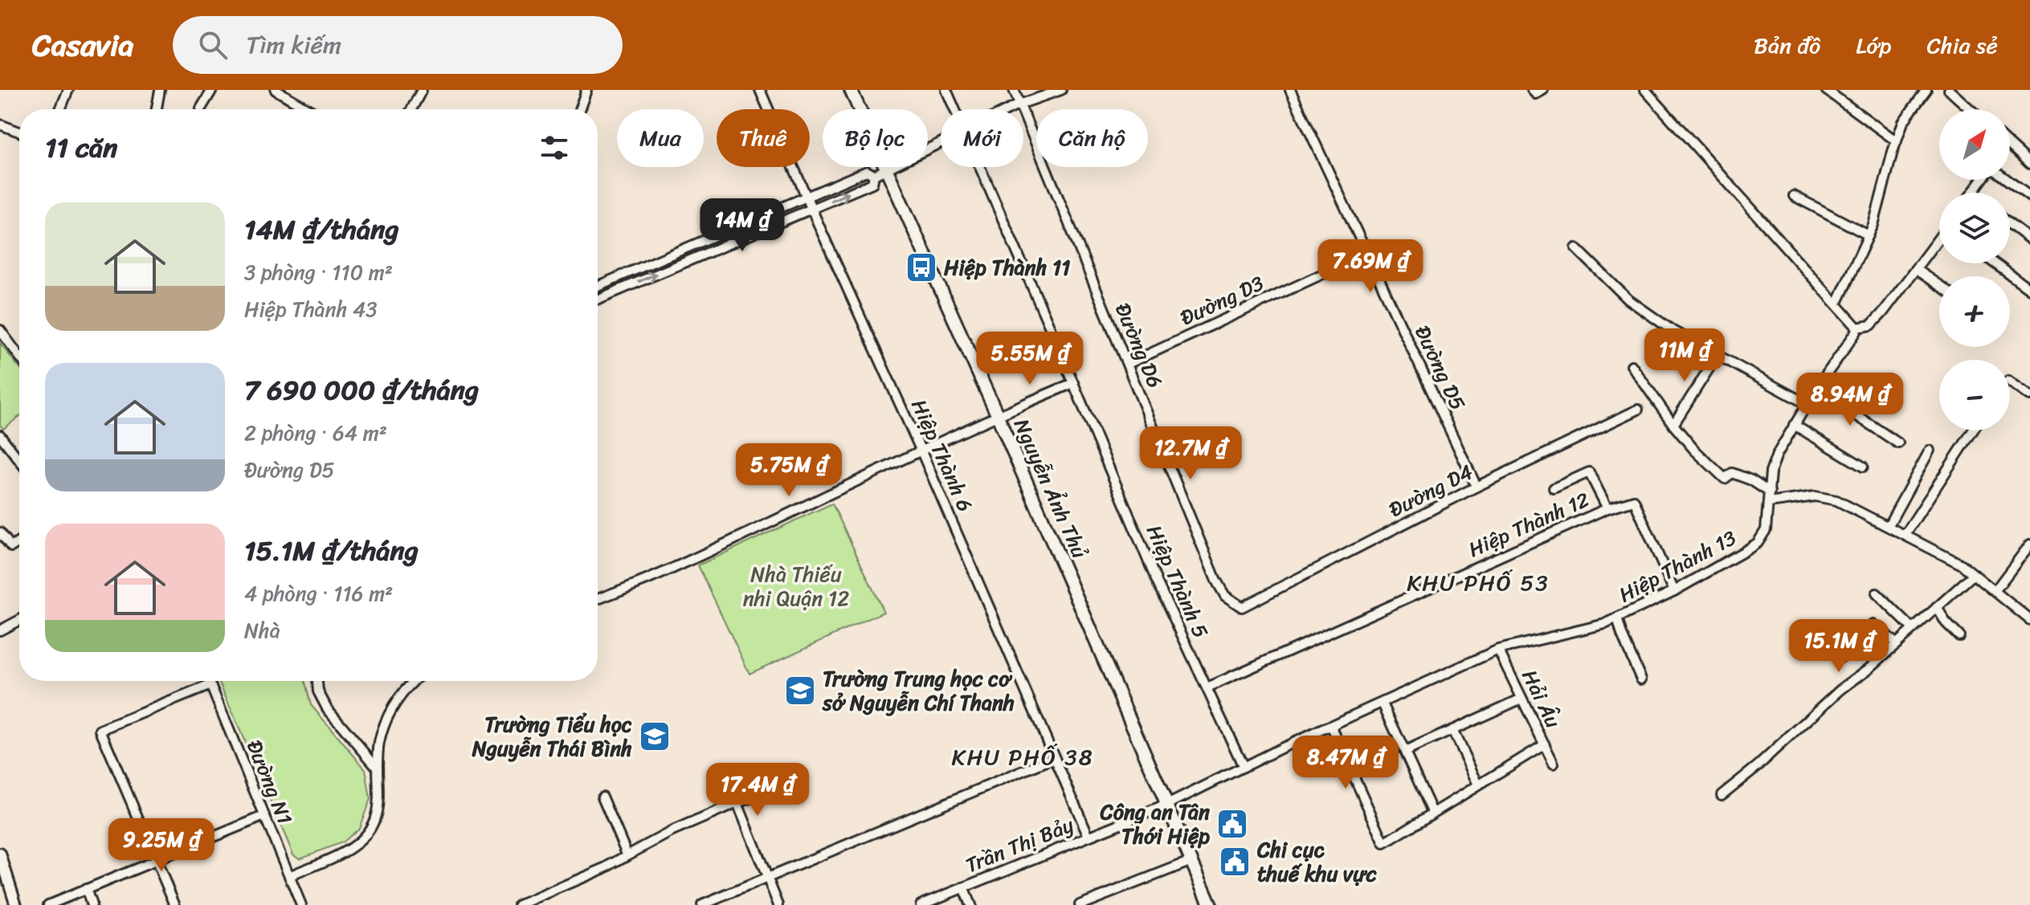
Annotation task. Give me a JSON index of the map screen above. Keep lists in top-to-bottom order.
{
  "streets": {
    "main road": ["Nguyễn Ảnh Thủ"],
    "street": [
      "Đường D3",
      "Đường D6",
      "Đường D5",
      "Hiệp Thành 6",
      "Đường D4",
      "Hiệp Thành 12",
      "Hiệp Thành 13",
      "Hiệp Thành 5",
      "Hải Âu",
      "Đường N1",
      "Trần Thị Bảy"
    ]
  },
  "crossings": [
    ["Đường D3", "Đường D6"],
    ["Đường D3", "Đường D5"],
    ["Đường D6", "Đường D4"],
    ["Đường D5", "Đường D4"],
    ["Hiệp Thành 6", "Trần Thị Bảy"],
    ["Nguyễn Ảnh Thủ", "Hiệp Thành 13"],
    ["Nguyễn Ảnh Thủ", "Trần Thị Bảy"],
    ["Hiệp Thành 12", "Hiệp Thành 13"],
    ["Hiệp Thành 12", "Hiệp Thành 5"],
    ["Hiệp Thành 13", "Hiệp Thành 5"],
    ["Hiệp Thành 13", "Hải Âu"],
    ["Hiệp Thành 13", "Trần Thị Bảy"]
  ],
  "districts": ["KHU PHỐ 53", "KHU PHỐ 38"],
  "parks": ["Nhà Thiếu nhi Quận 12"],
  "places": {
    "bus stop": ["Hiệp Thành 11"],
    "school or university": ["Trường Trung học cơ sở Nguyễn Chí Thanh", "Trường Tiểu học Nguyễn Thái Bình"],
    "public building": ["Công an Tân Thới Hiệp", "Chi cục thuế khu vực"]
  },
  "north": "top right",
  "page": {
    "header": "Casavia",
    "search": "Tìm kiếm",
    "nav": ["Bản đồ", "Lớp", "Chia sẻ"],
    "map_buttons": ["+", "−"],
    "chip": [
      "Mua",
      "Thuê",
      "Bộ lọc",
      "Mới",
      "Căn hộ"
    ],
    "heading": "11 căn",
    "list": [
      {
        "name": "14M ₫/tháng",
        "note": "3 phòng · 110 m² · Hiệp Thành 43"
      },
      {
        "name": "7 690 000 ₫/tháng",
        "note": "2 phòng · 64 m² · Đường D5"
      },
      {
        "name": "15.1M ₫/tháng",
        "note": "4 phòng · 116 m² · Nhà"
      }
    ],
    "price": [
      "14M ₫",
      "7.69M ₫",
      "11M ₫",
      "5.55M ₫",
      "8.94M ₫",
      "12.7M ₫",
      "5.75M ₫",
      "15.1M ₫",
      "8.47M ₫",
      "17.4M ₫",
      "9.25M ₫"
    ]
  }
}
